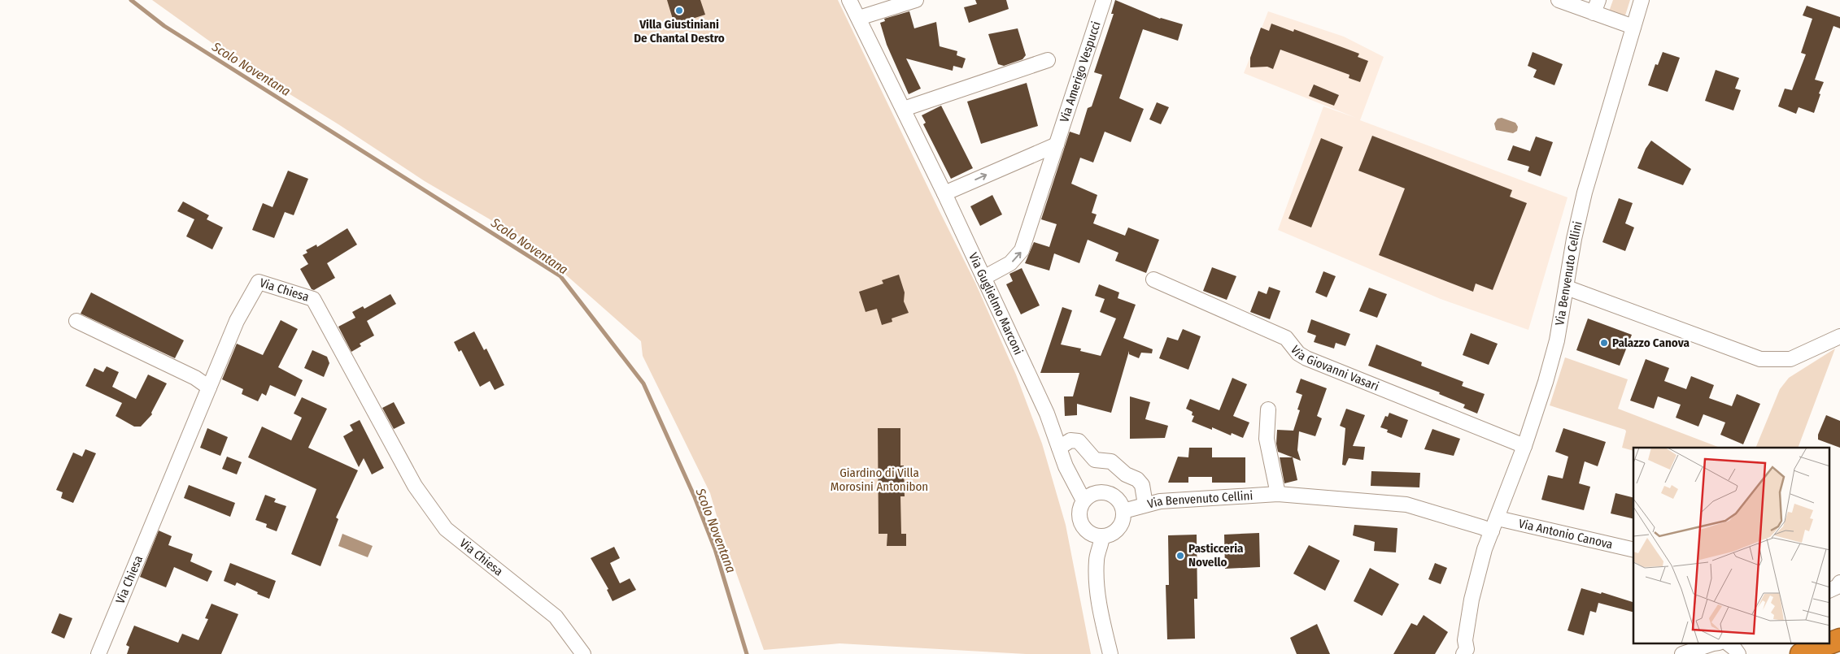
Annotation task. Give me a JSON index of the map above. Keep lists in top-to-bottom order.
{
  "streets": {
    "street": [
      "Via Amerigo Vespucci",
      "Via Benvenuto Cellini",
      "Via Chiesa",
      "Via Guglielmo Marconi",
      "Via Giovanni Vasari",
      "Via Antonio Canova"
    ]
  },
  "crossings": [
    ["Via Amerigo Vespucci", "Via Guglielmo Marconi"],
    ["Via Benvenuto Cellini", "Via Guglielmo Marconi"],
    ["Via Benvenuto Cellini", "Via Giovanni Vasari"],
    ["Via Benvenuto Cellini", "Via Antonio Canova"]
  ],
  "one_way": ["Via Amerigo Vespucci"],
  "water": ["Scolo Noventana"],
  "parks": ["Giardino di Villa Morosini Antonibon"],
  "places": ["Villa Giustiniani De Chantal Destro", "Palazzo Canova", "Pasticceria Novello"]
}
